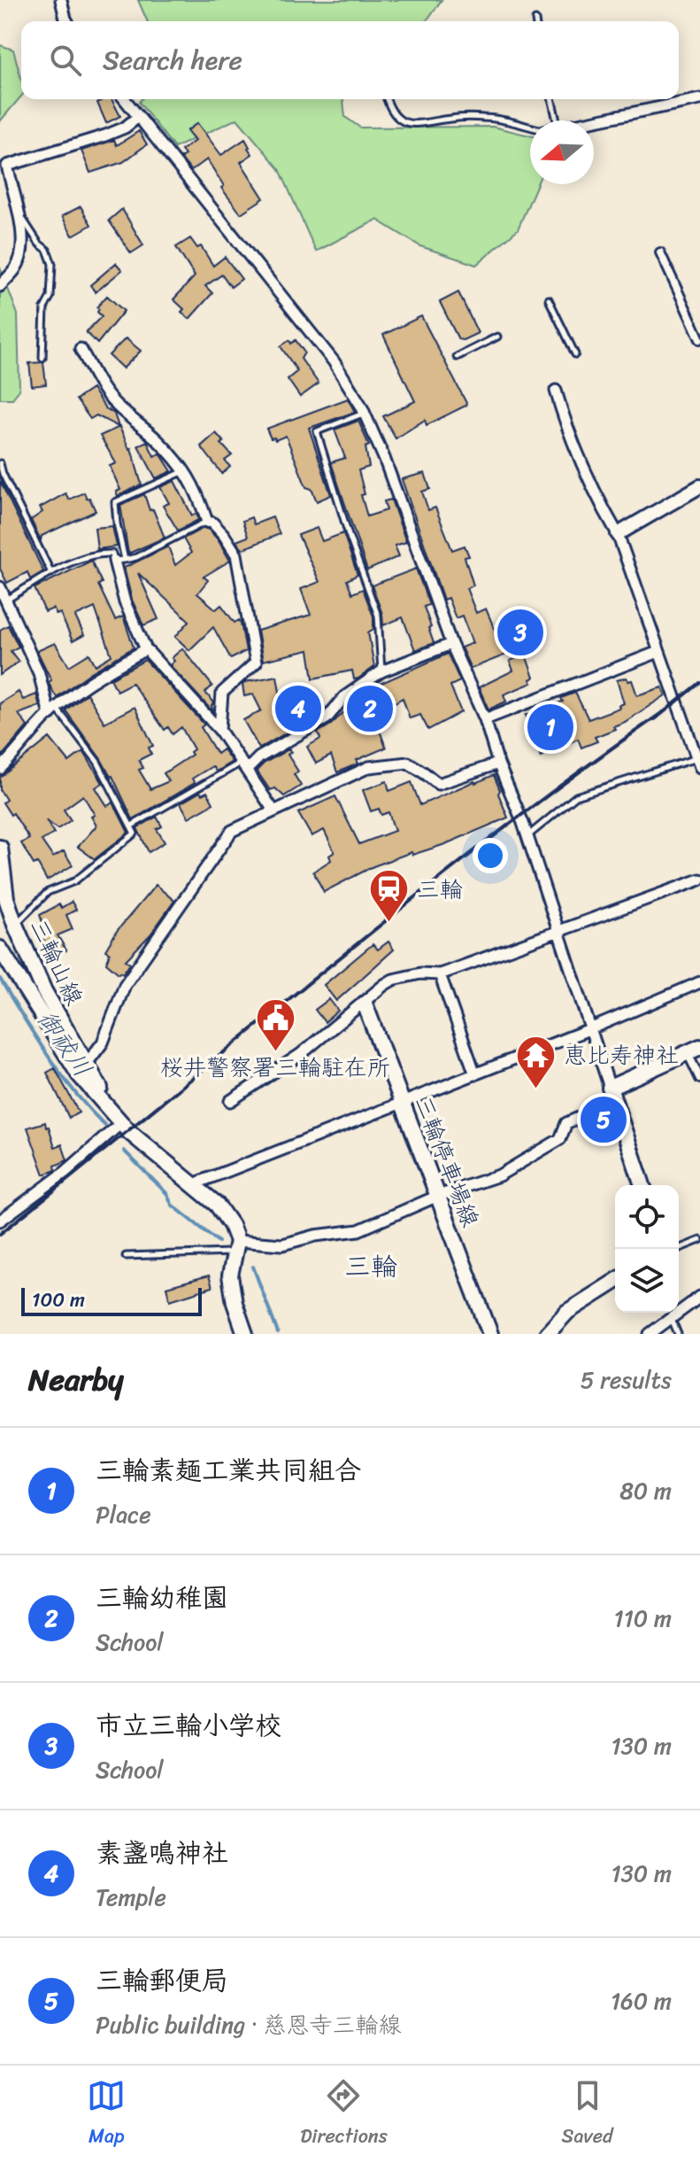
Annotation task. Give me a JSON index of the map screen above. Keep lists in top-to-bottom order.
{
  "streets": {
    "main road": ["三輪山線", "三輪停車場線"]
  },
  "districts": ["三輪"],
  "water": ["御祓川"],
  "places": {
    "station": ["三輪"],
    "public building": ["桜井警察署三輪駐在所"],
    "temple": ["恵比寿神社"]
  },
  "scale_bar": "100 m",
  "north": "left",
  "page": {
    "search": "Search here",
    "pins": [
      "3",
      "2",
      "4",
      "1",
      "5"
    ],
    "scale": "100 m",
    "heading": ["Nearby", "5 results"],
    "list": [
      {
        "mark": "1",
        "name": "三輪素麺工業共同組合",
        "note": "Place",
        "value": "80 m"
      },
      {
        "mark": "2",
        "name": "三輪幼稚園",
        "note": "School",
        "value": "110 m"
      },
      {
        "mark": "3",
        "name": "市立三輪小学校",
        "note": "School",
        "value": "130 m"
      },
      {
        "mark": "4",
        "name": "素盞鳴神社",
        "note": "Temple",
        "value": "130 m"
      },
      {
        "mark": "5",
        "name": "三輪郵便局",
        "note": "Public building · 慈恩寺三輪線",
        "value": "160 m"
      }
    ],
    "nav": ["Map", "Directions", "Saved"]
  }
}
